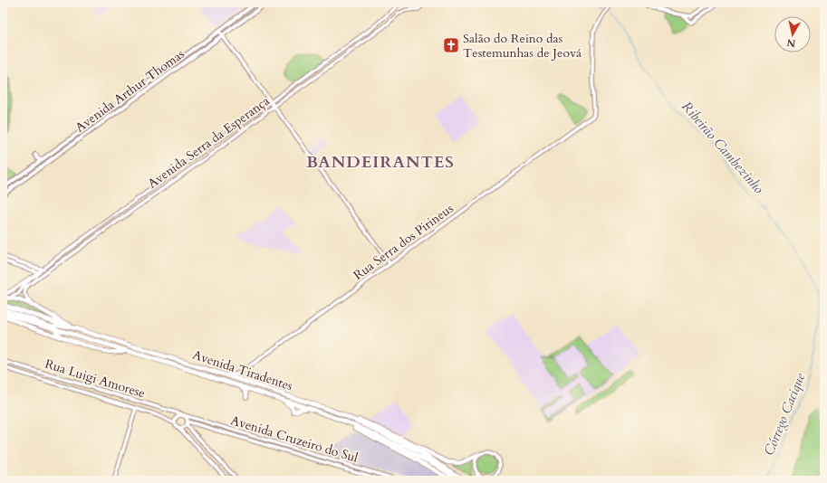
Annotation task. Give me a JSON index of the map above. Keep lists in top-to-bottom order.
{
  "streets": {
    "main road": ["Avenida Arthur Thomas", "Avenida Tiradentes"],
    "street": [
      "Avenida Serra da Esperança",
      "Rua Serra dos Pirineus",
      "Rua Luigi Amorese",
      "Avenida Cruzeiro do Sul"
    ]
  },
  "crossings": [
    ["Rua Luigi Amorese", "Avenida Cruzeiro do Sul"]
  ],
  "districts": ["BANDEIRANTES"],
  "water": ["Ribeirão Cambezinho", "Córrego Cacique"],
  "places": {
    "church": ["Salão do Reino das Testemunhas de Jeová"]
  },
  "north": "bottom"
}
